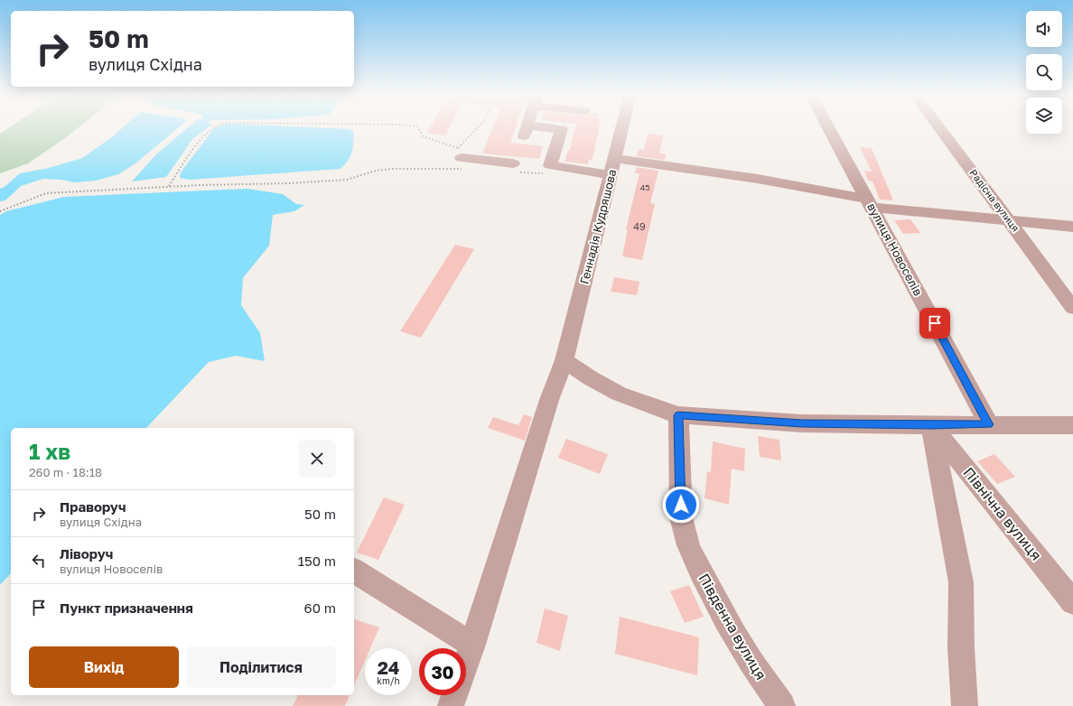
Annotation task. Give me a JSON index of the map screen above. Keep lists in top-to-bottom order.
{
  "streets": {
    "street": [
      "Радісна вулиця",
      "Геннадія Кудряшова",
      "вулиця Новоселів",
      "Північна вулиця",
      "Південна вулиця"
    ]
  },
  "house_numbers": ["45", "49"],
  "page": {
    "turn": ["50 m", "вулиця Східна"],
    "heading": ["1 хв", "260 m · 18:18"],
    "list": [
      {
        "name": "Праворуч",
        "note": "вулиця Східна",
        "value": "50 m"
      },
      {
        "name": "Ліворуч",
        "note": "вулиця Новоселів",
        "value": "150 m"
      },
      {
        "name": "Пункт призначення",
        "value": "60 m"
      }
    ],
    "buttons": ["Вихід", "Поділитися"],
    "speed": "24 km/h",
    "limit": "30"
  }
}
